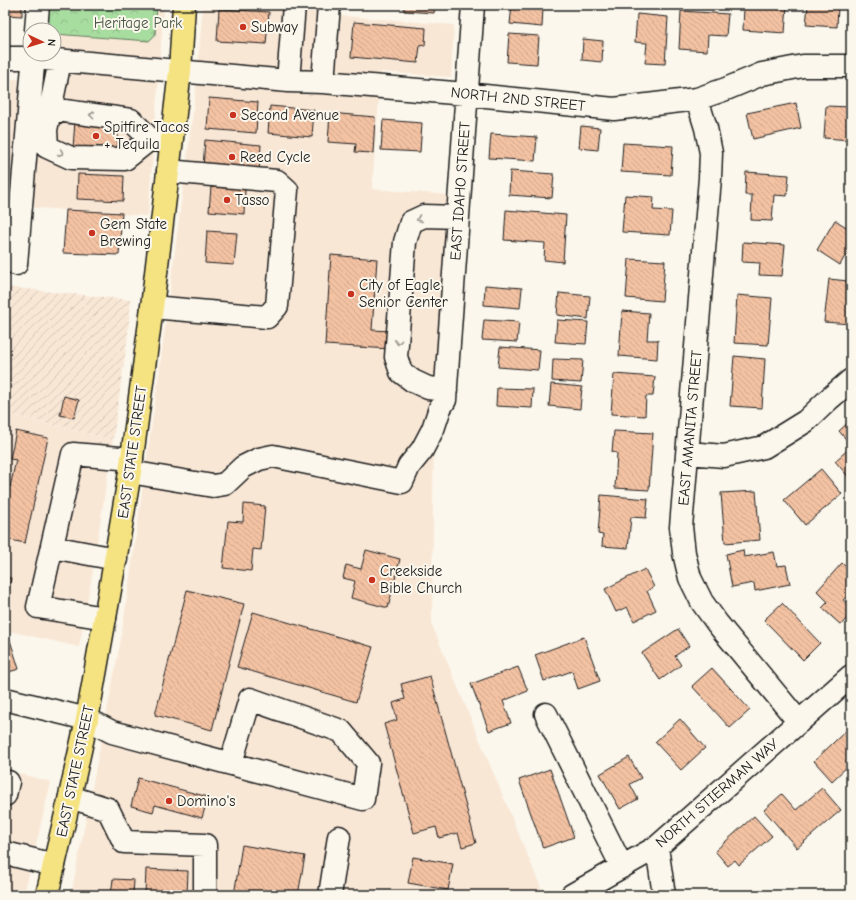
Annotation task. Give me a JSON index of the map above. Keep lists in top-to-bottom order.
{
  "streets": {
    "main road": ["EAST STATE STREET"],
    "street": [
      "NORTH 2ND STREET",
      "EAST IDAHO STREET",
      "EAST AMANITA STREET",
      "NORTH STIERMAN WAY"
    ]
  },
  "crossings": [
    ["NORTH 2ND STREET", "EAST IDAHO STREET"],
    ["NORTH 2ND STREET", "EAST AMANITA STREET"],
    ["NORTH 2ND STREET", "EAST STATE STREET"],
    ["EAST AMANITA STREET", "NORTH STIERMAN WAY"]
  ],
  "parks": ["Heritage Park"],
  "places": [
    "Subway",
    "Second Avenue",
    "Spitfire Tacos + Tequila",
    "Reed Cycle",
    "Tasso",
    "Gem State Brewing",
    "City of Eagle Senior Center",
    "Creekside Bible Church",
    "Domino's"
  ],
  "north": "right"
}
